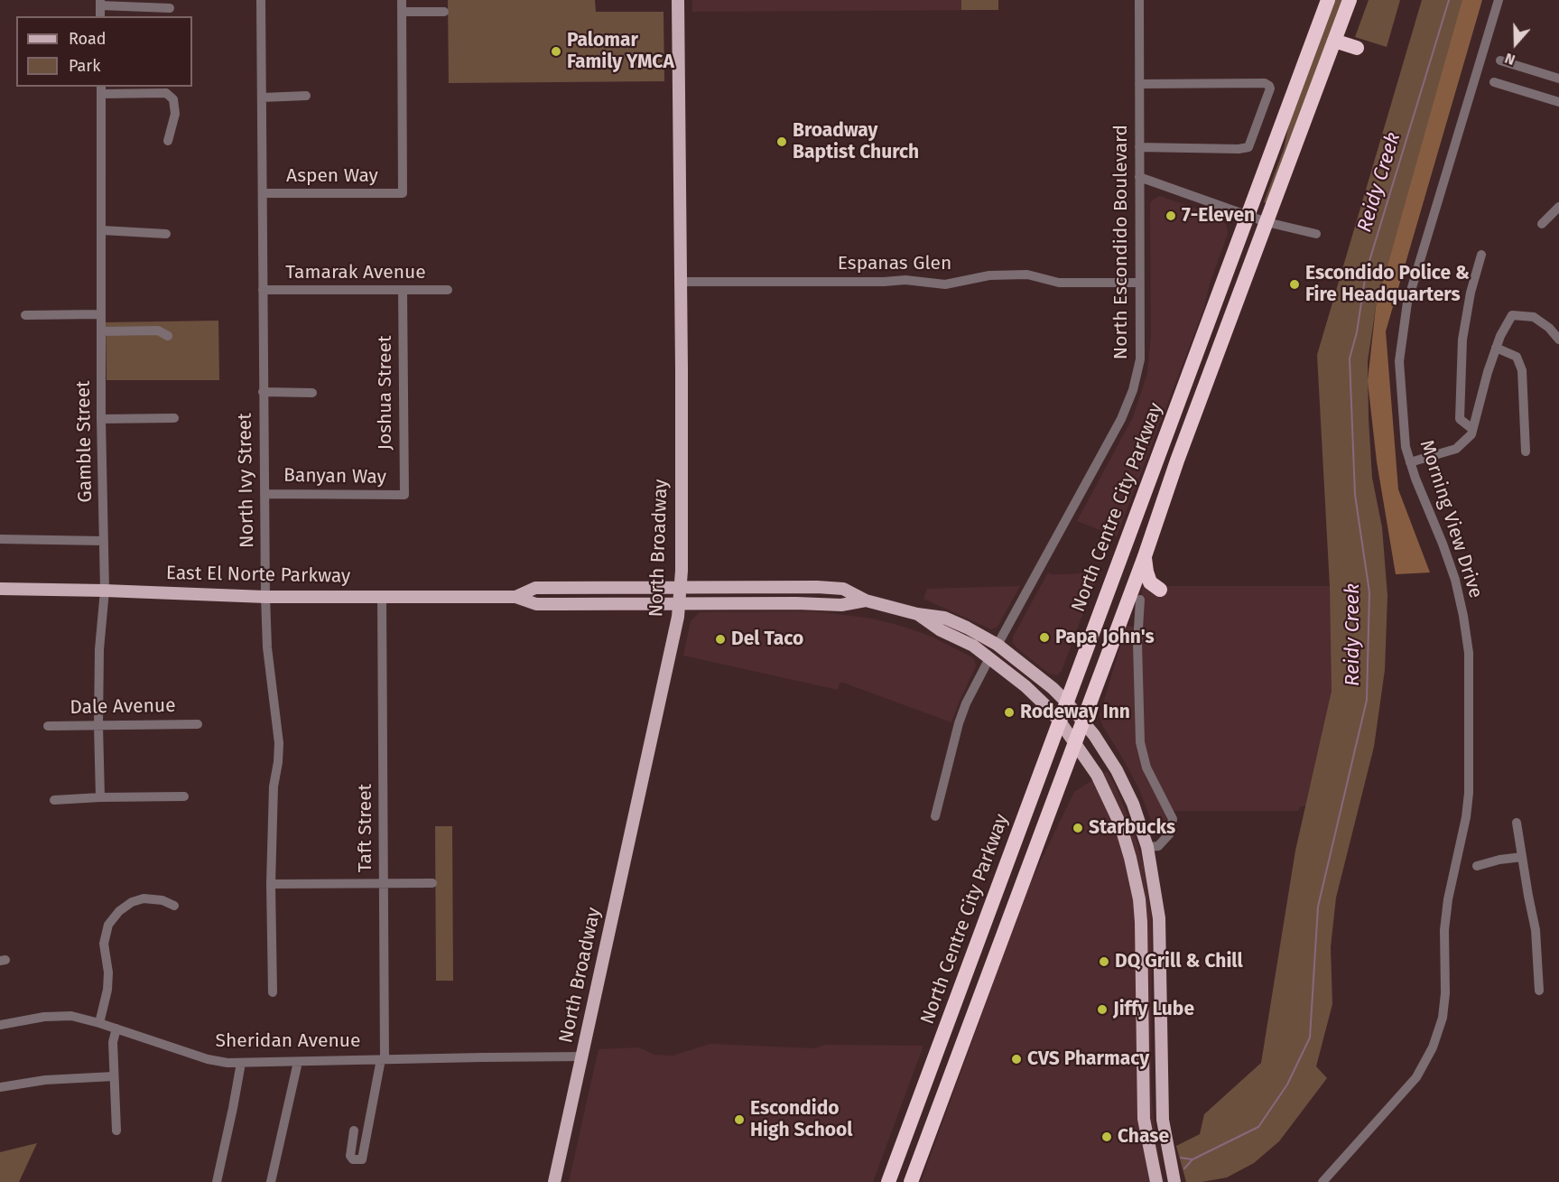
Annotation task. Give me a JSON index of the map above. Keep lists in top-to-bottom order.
{
  "streets": {
    "highway": ["North Centre City Parkway"],
    "main road": ["North Broadway", "East El Norte Parkway"],
    "street": [
      "Aspen Way",
      "North Escondido Boulevard",
      "Espanas Glen",
      "Tamarak Avenue",
      "Joshua Street",
      "Gamble Street",
      "Banyan Way",
      "North Ivy Street",
      "Morning View Drive",
      "Dale Avenue",
      "Taft Street",
      "Sheridan Avenue"
    ]
  },
  "crossings": [
    ["Aspen Way", "North Ivy Street"],
    ["North Escondido Boulevard", "Espanas Glen"],
    ["Espanas Glen", "North Broadway"],
    ["Tamarak Avenue", "Joshua Street"],
    ["Tamarak Avenue", "North Ivy Street"],
    ["Joshua Street", "Banyan Way"],
    ["Gamble Street", "East El Norte Parkway"],
    ["Gamble Street", "Dale Avenue"],
    ["Banyan Way", "North Ivy Street"],
    ["North Ivy Street", "East El Norte Parkway"],
    ["North Broadway", "East El Norte Parkway"],
    ["North Broadway", "Sheridan Avenue"],
    ["East El Norte Parkway", "Taft Street"],
    ["Taft Street", "Sheridan Avenue"]
  ],
  "water": ["Reidy Creek"],
  "places": [
    "Palomar Family YMCA",
    "Broadway Baptist Church",
    "7-Eleven",
    "Escondido Police & Fire Headquarters",
    "Papa John's",
    "Del Taco",
    "Rodeway Inn",
    "Starbucks",
    "DQ Grill & Chill",
    "Jiffy Lube",
    "CVS Pharmacy",
    "Escondido High School",
    "Chase"
  ],
  "legend": ["Road", "Park"],
  "north": "bottom"
}
